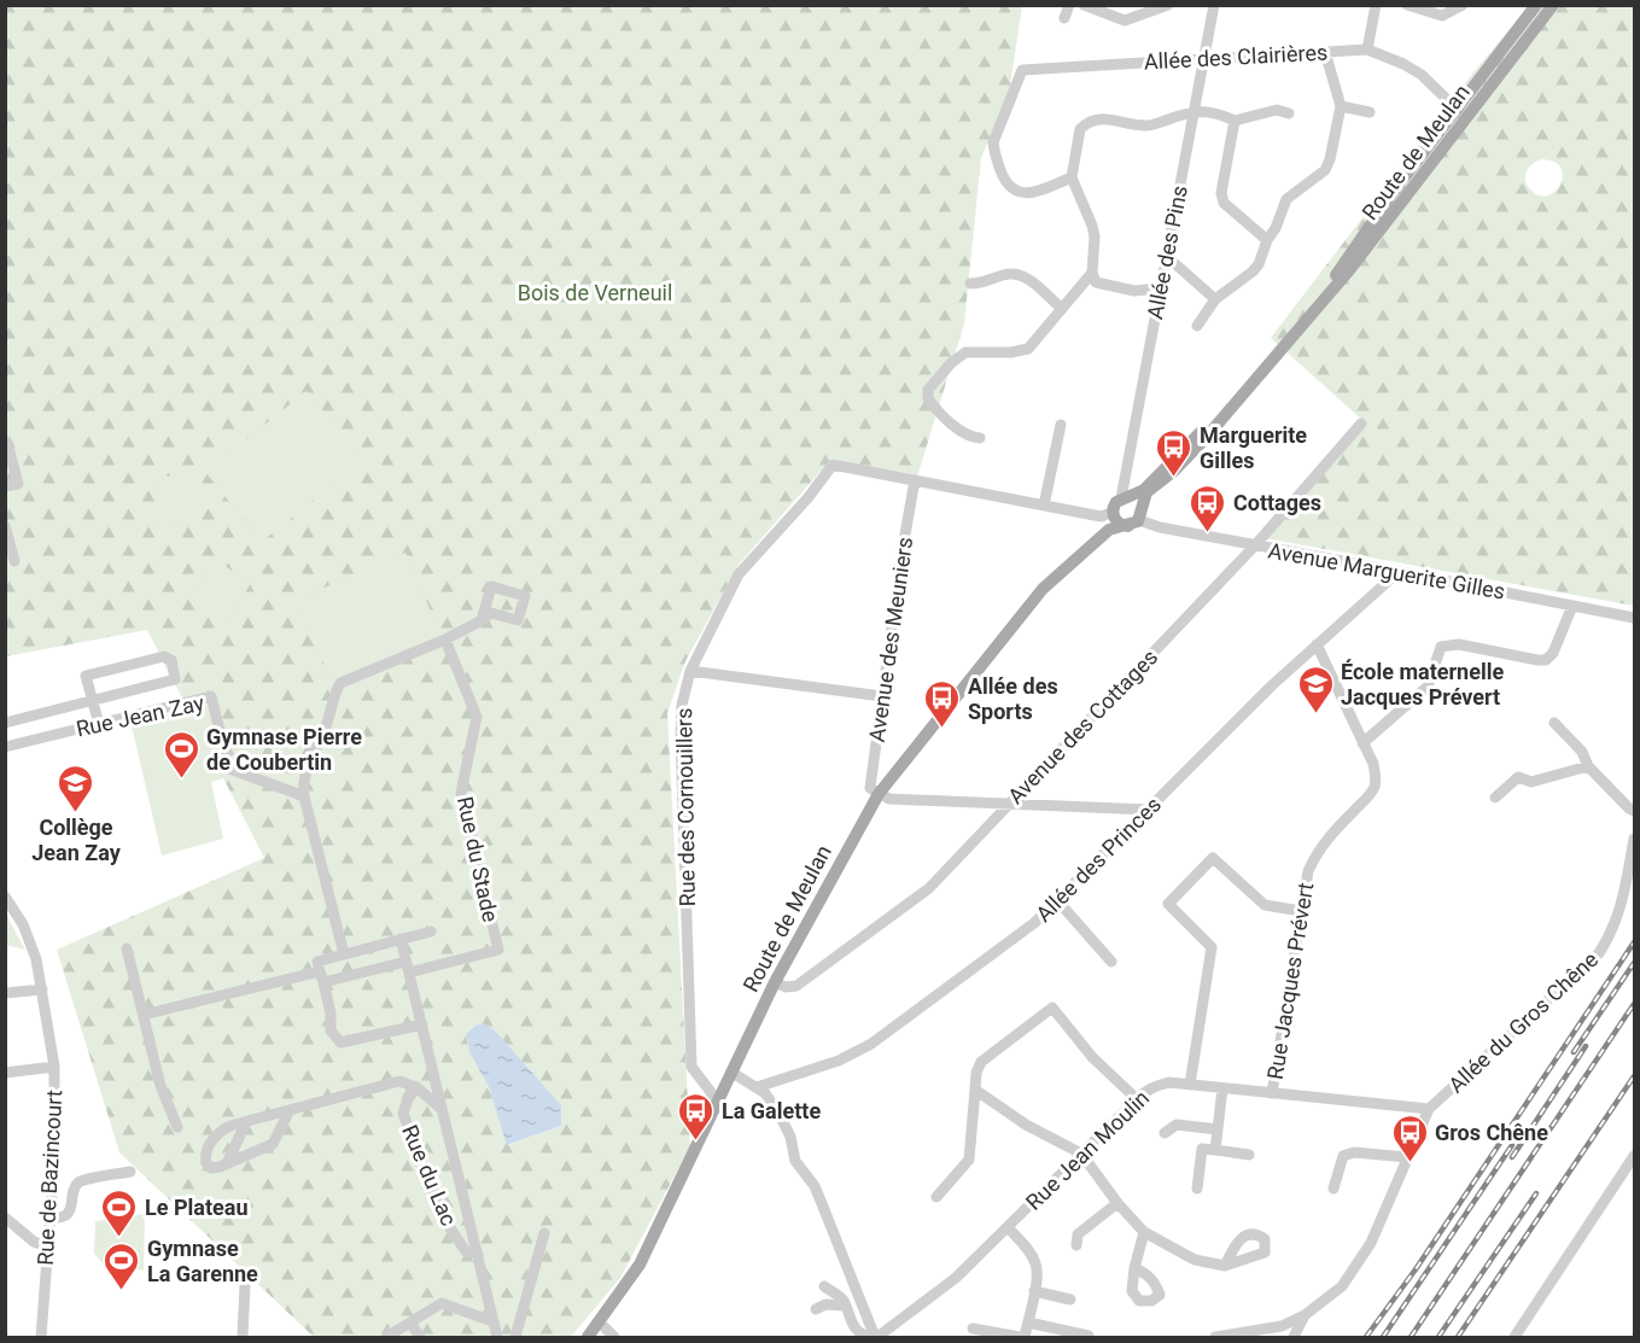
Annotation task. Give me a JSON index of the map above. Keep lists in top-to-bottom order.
{
  "streets": {
    "main road": ["Route de Meulan"],
    "street": [
      "Allée des Clairières",
      "Allée des Pins",
      "Avenue Marguerite Gilles",
      "Avenue des Meuniers",
      "Rue Jean Zay",
      "Avenue des Cottages",
      "Rue des Cornouillers",
      "Rue du Stade",
      "Allée des Princes",
      "Rue Jacques Prévert",
      "Allée du Gros Chêne",
      "Rue Jean Moulin",
      "Rue du Lac",
      "Rue de Bazincourt"
    ]
  },
  "crossings": [
    ["Allée des Clairières", "Route de Meulan"],
    ["Allée des Clairières", "Allée des Pins"],
    ["Route de Meulan", "Allée des Pins"],
    ["Route de Meulan", "Avenue Marguerite Gilles"],
    ["Route de Meulan", "Avenue des Meuniers"],
    ["Route de Meulan", "Avenue des Cottages"],
    ["Route de Meulan", "Rue des Cornouillers"],
    ["Allée des Pins", "Avenue Marguerite Gilles"],
    ["Avenue Marguerite Gilles", "Avenue des Cottages"],
    ["Avenue Marguerite Gilles", "Allée des Princes"],
    ["Avenue des Meuniers", "Rue des Cornouillers"],
    ["Allée des Princes", "Rue Jacques Prévert"],
    ["Rue Jacques Prévert", "Rue Jean Moulin"],
    ["Allée du Gros Chêne", "Rue Jean Moulin"]
  ],
  "parks": ["Bois de Verneuil"],
  "places": {
    "bus stop": [
      "Marguerite Gilles",
      "Cottages",
      "Allée des Sports",
      "La Galette",
      "Gros Chêne"
    ],
    "school or university": ["École maternelle Jacques Prévert", "Collège Jean Zay"],
    "sports": ["Gymnase Pierre de Coubertin", "Le Plateau", "Gymnase La Garenne"]
  }
}
